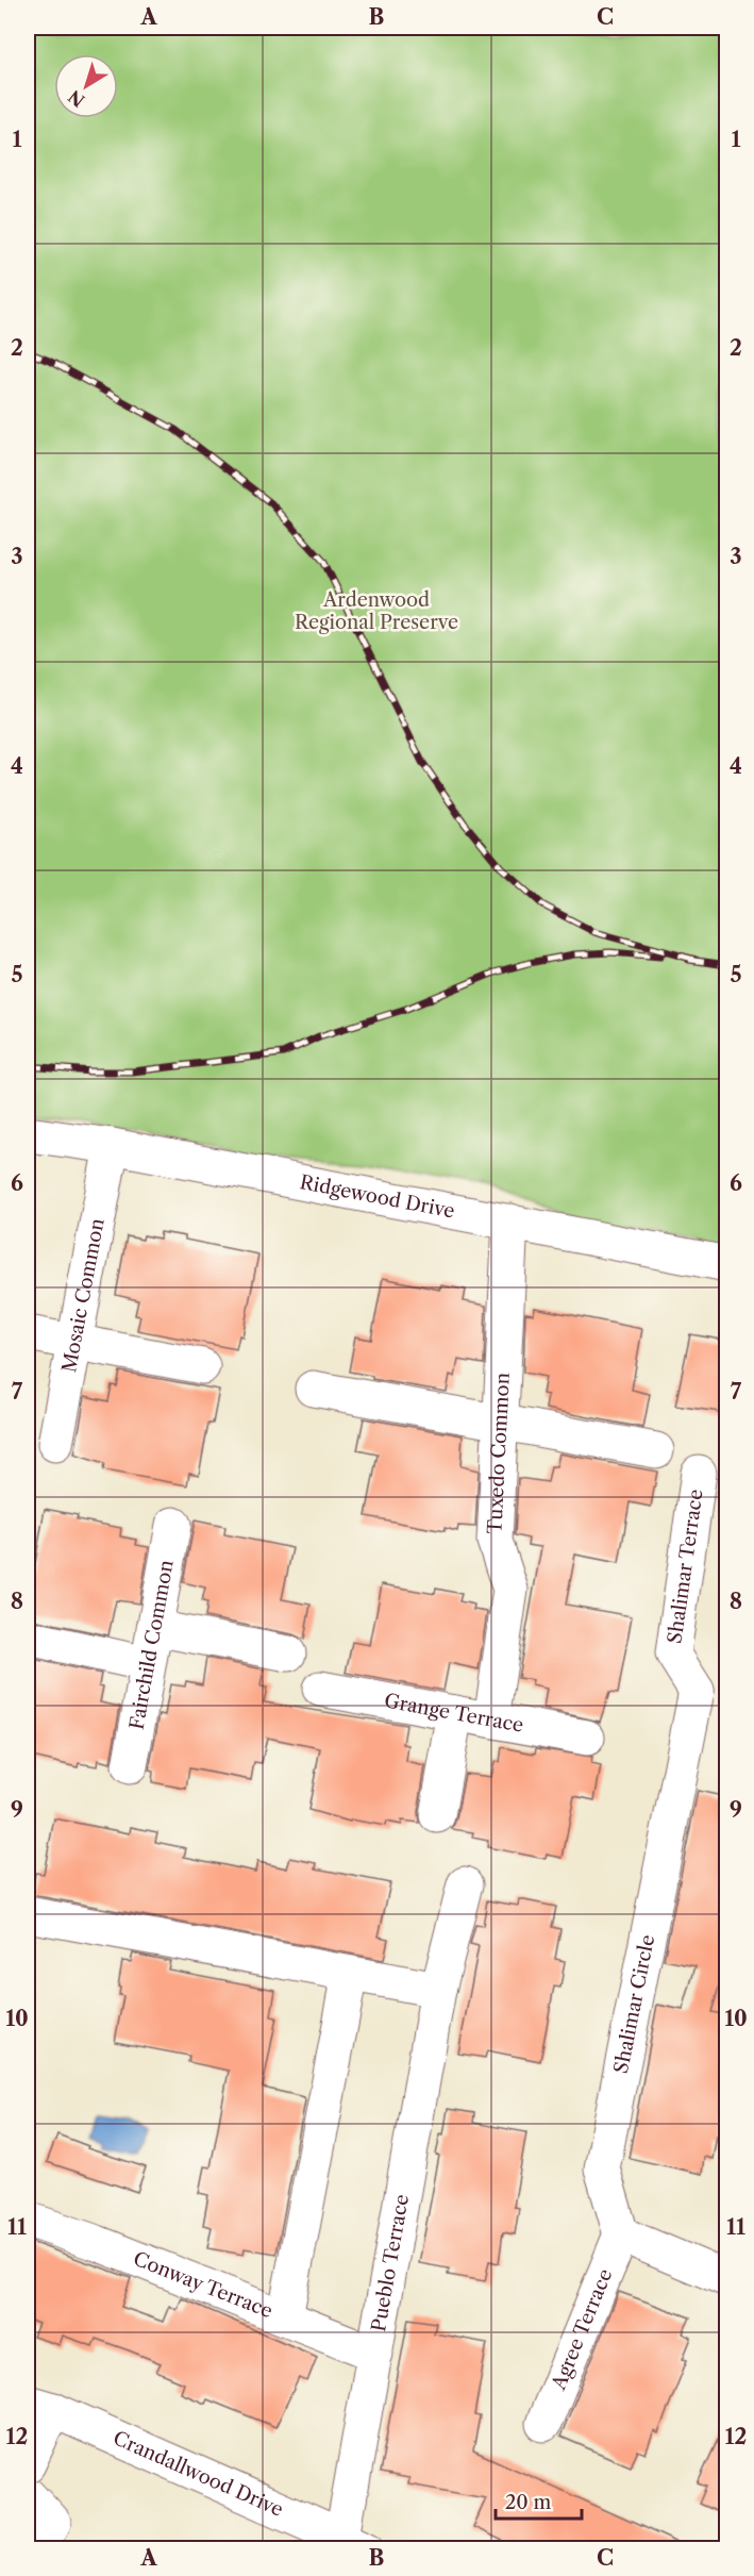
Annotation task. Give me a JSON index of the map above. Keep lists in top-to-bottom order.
{
  "streets": {
    "street": [
      "Ridgewood Drive",
      "Mosaic Common",
      "Tuxedo Common",
      "Shalimar Terrace",
      "Fairchild Common",
      "Grange Terrace",
      "Shalimar Circle",
      "Pueblo Terrace",
      "Conway Terrace",
      "Agree Terrace",
      "Crandallwood Drive"
    ]
  },
  "crossings": [
    ["Ridgewood Drive", "Mosaic Common"],
    ["Ridgewood Drive", "Tuxedo Common"],
    ["Tuxedo Common", "Grange Terrace"],
    ["Shalimar Terrace", "Shalimar Circle"],
    ["Shalimar Circle", "Agree Terrace"],
    ["Pueblo Terrace", "Conway Terrace"],
    ["Pueblo Terrace", "Crandallwood Drive"]
  ],
  "parks": ["Ardenwood Regional Preserve"],
  "scale_bar": "20 m",
  "north": "bottom left",
  "grid": {
    "columns": ["A", "B", "C"],
    "rows": [
      "1",
      "2",
      "3",
      "4",
      "5",
      "6",
      "7",
      "8",
      "9",
      "10",
      "11",
      "12"
    ]
  }
}
